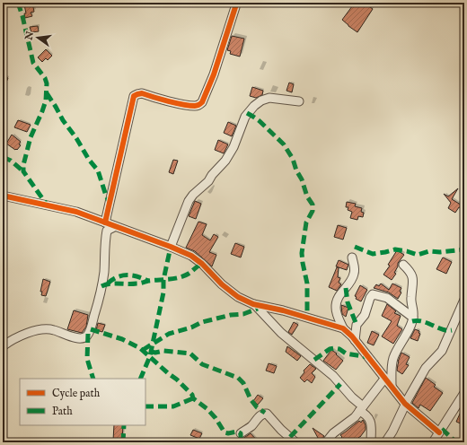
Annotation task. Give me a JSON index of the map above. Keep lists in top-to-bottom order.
{
  "legend": ["Cycle path", "Path"],
  "north": "left"
}
